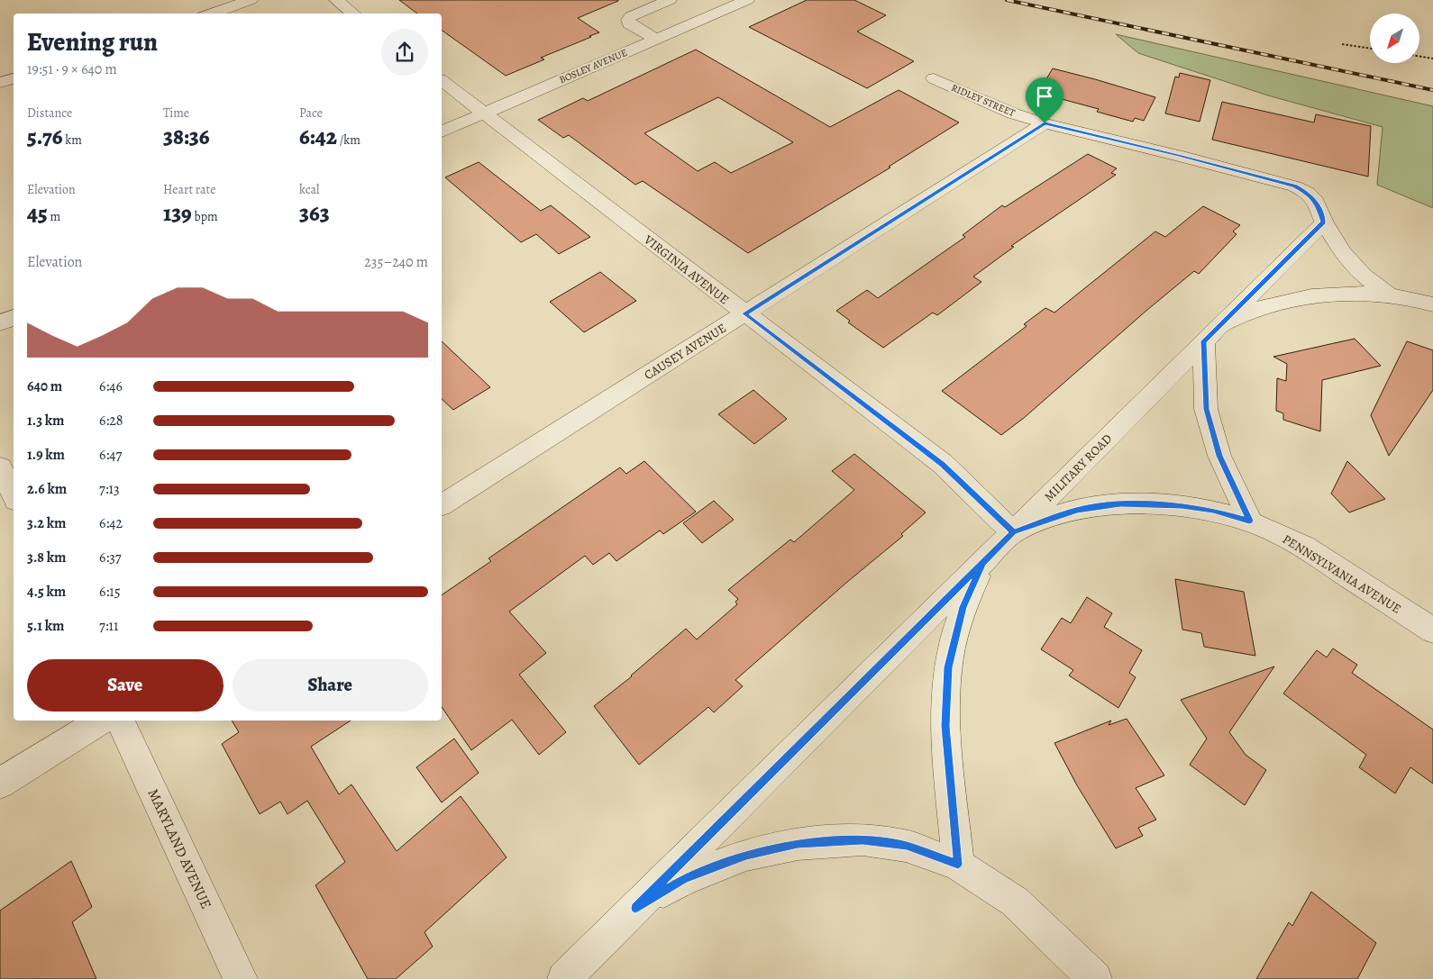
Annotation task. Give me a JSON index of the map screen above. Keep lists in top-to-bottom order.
{
  "streets": {
    "street": [
      "BOSLEY AVENUE",
      "RIDLEY STREET",
      "VIRGINIA AVENUE",
      "CAUSEY AVENUE",
      "MILITARY ROAD",
      "PENNSYLVANIA AVENUE",
      "MARYLAND AVENUE"
    ]
  },
  "crossings": [
    ["BOSLEY AVENUE", "VIRGINIA AVENUE"],
    ["RIDLEY STREET", "CAUSEY AVENUE"],
    ["RIDLEY STREET", "MILITARY ROAD"],
    ["VIRGINIA AVENUE", "CAUSEY AVENUE"],
    ["VIRGINIA AVENUE", "MILITARY ROAD"],
    ["VIRGINIA AVENUE", "PENNSYLVANIA AVENUE"],
    ["MILITARY ROAD", "PENNSYLVANIA AVENUE"]
  ],
  "north": "bottom left",
  "page": {
    "heading": ["Evening run", "19:51 · 9 × 640 m"],
    "stats": [
      ["Distance", "5.76 km"],
      ["Time", "38:36"],
      ["Pace", "6:42 /km"],
      ["Elevation", "45 m"],
      ["Heart rate", "139 bpm"],
      ["kcal", "363"]
    ],
    "chart": ["Elevation", "235–240 m"],
    "list": [
      {
        "name": "640 m",
        "note": "6:46"
      },
      {
        "name": "1.3 km",
        "note": "6:28"
      },
      {
        "name": "1.9 km",
        "note": "6:47"
      },
      {
        "name": "2.6 km",
        "note": "7:13"
      },
      {
        "name": "3.2 km",
        "note": "6:42"
      },
      {
        "name": "3.8 km",
        "note": "6:37"
      },
      {
        "name": "4.5 km",
        "note": "6:15"
      },
      {
        "name": "5.1 km",
        "note": "7:11"
      }
    ],
    "buttons": ["Save", "Share"]
  }
}
